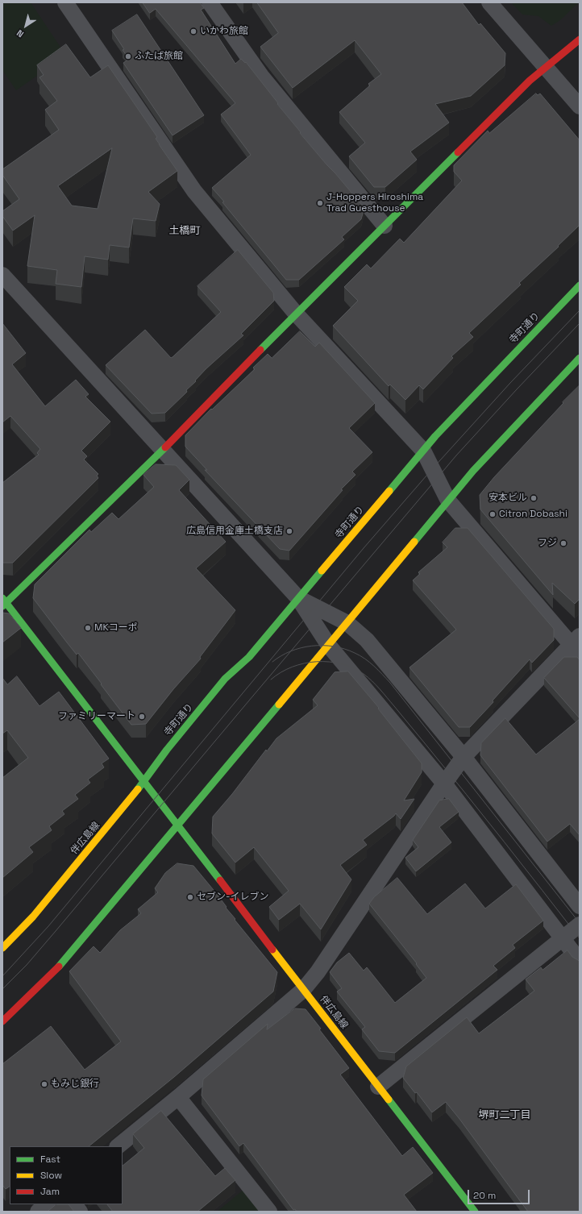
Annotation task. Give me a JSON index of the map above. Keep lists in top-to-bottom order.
{
  "streets": {
    "street": ["寺町通り", "伴広島線"]
  },
  "crossings": [
    ["寺町通り", "伴広島線"]
  ],
  "districts": ["土橋町", "堺町二丁目"],
  "places": [
    "いかわ旅館",
    "ふたば旅館",
    "J-Hoppers Hiroshima Trad Guesthouse",
    "安本ビル",
    "Citron Dobashi",
    "広島信用金庫土橋支店",
    "フジ",
    "MKコーポ",
    "ファミリーマート",
    "セブン-イレブン",
    "もみじ銀行"
  ],
  "legend": ["Fast", "Slow", "Jam"],
  "scale_bar": "20 m",
  "north": "bottom left"
}
